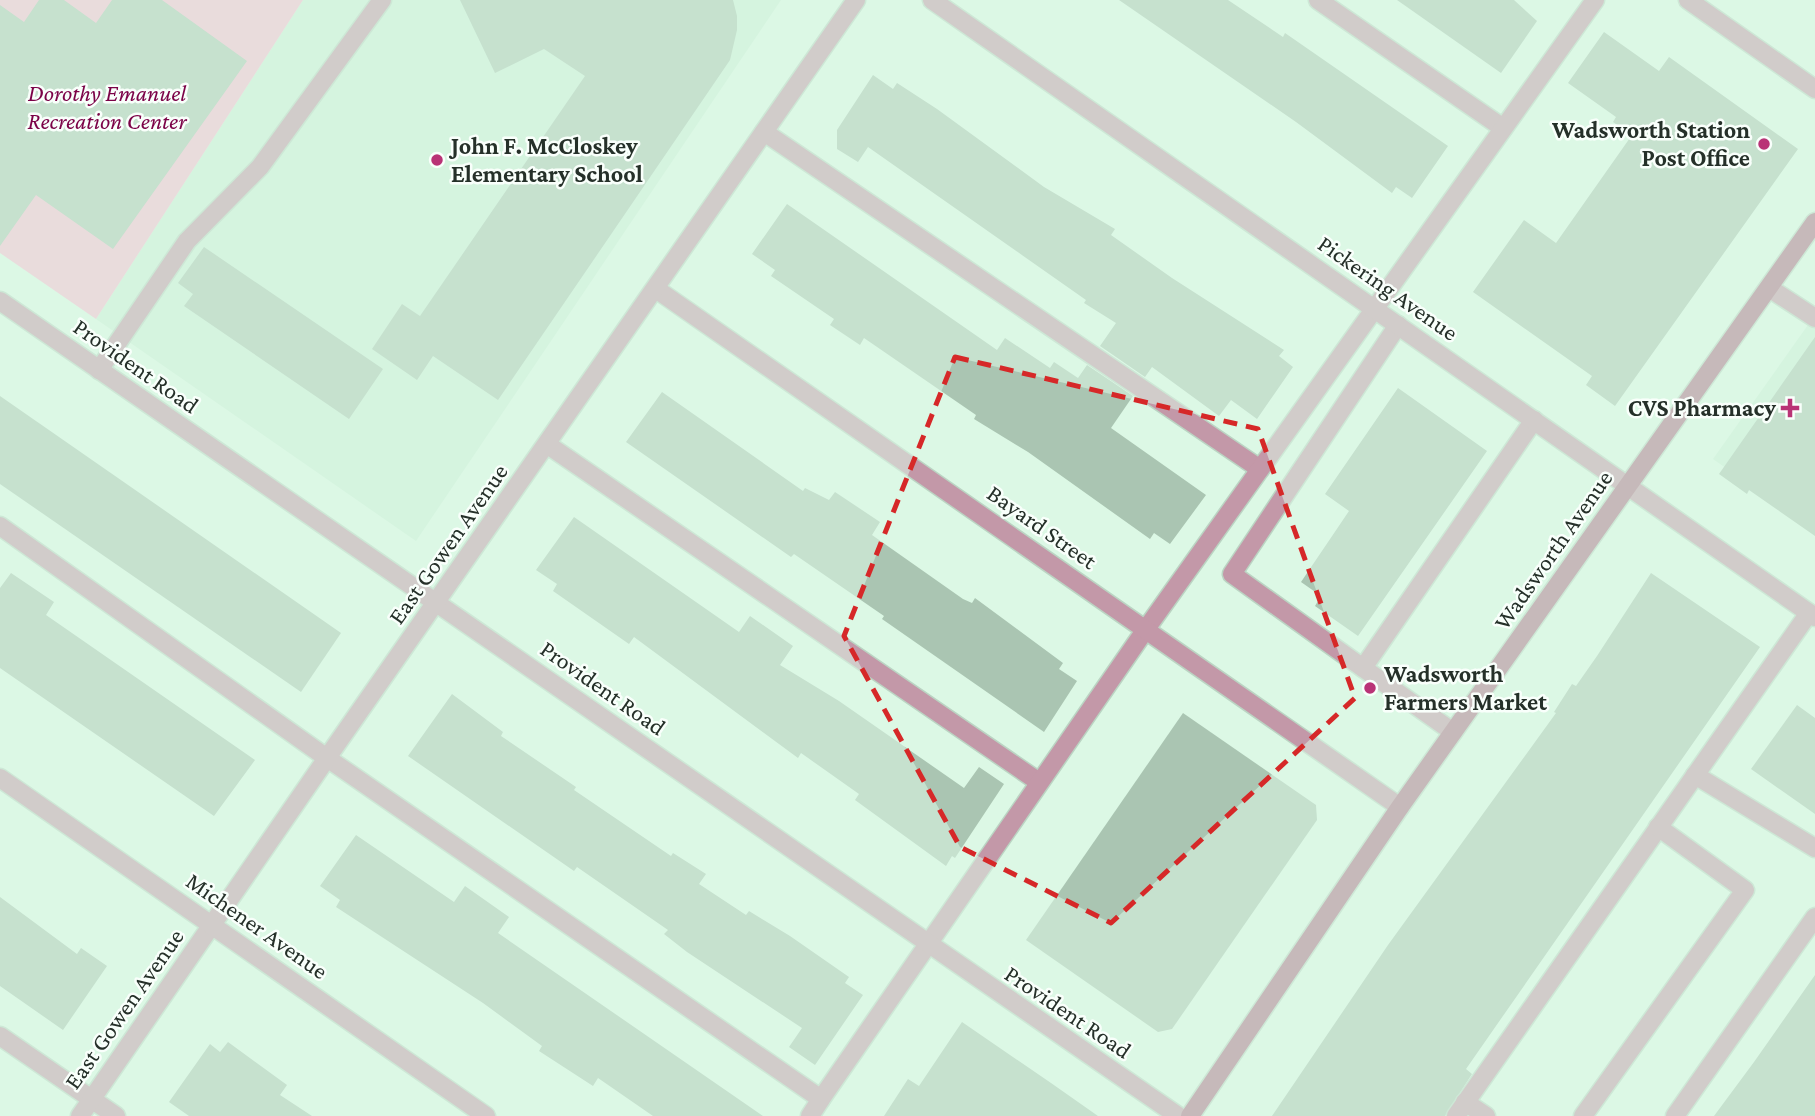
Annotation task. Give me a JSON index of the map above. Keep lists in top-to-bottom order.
{
  "streets": {
    "main road": ["Wadsworth Avenue"],
    "street": [
      "Pickering Avenue",
      "Provident Road",
      "Bayard Street",
      "East Gowen Avenue",
      "Michener Avenue"
    ]
  },
  "crossings": [
    ["Pickering Avenue", "Wadsworth Avenue"],
    ["Provident Road", "East Gowen Avenue"],
    ["Bayard Street", "East Gowen Avenue"],
    ["Bayard Street", "Wadsworth Avenue"],
    ["East Gowen Avenue", "Michener Avenue"]
  ],
  "parks": ["Dorothy Emanuel Recreation Center"],
  "places": {
    "other": ["Wadsworth Station Post Office", "John F. McCloskey Elementary School", "Wadsworth Farmers Market"],
    "health": ["CVS Pharmacy"]
  }
}
